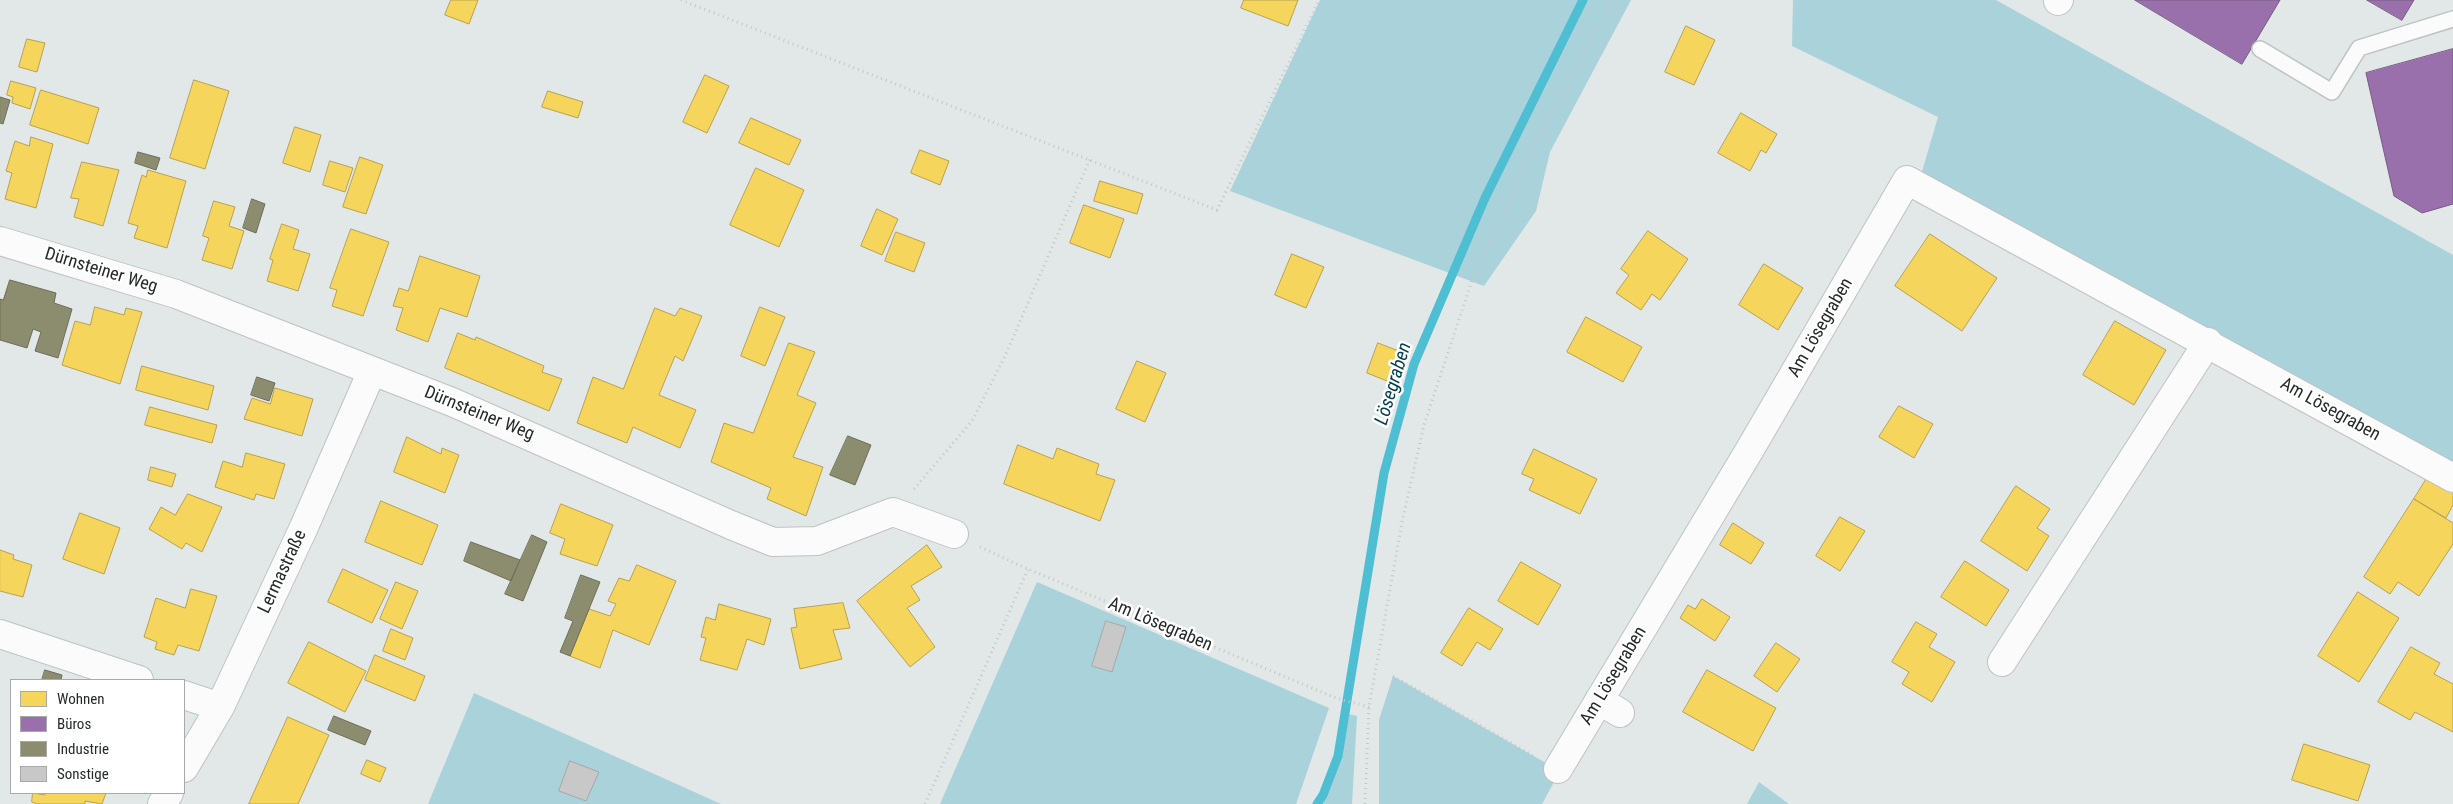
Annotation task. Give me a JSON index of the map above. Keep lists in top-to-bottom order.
{
  "streets": {
    "street": ["Dürnsteiner Weg", "Am Lösegraben", "Lermastraße"]
  },
  "crossings": [
    ["Dürnsteiner Weg", "Lermastraße"]
  ],
  "water": ["Lösegraben"],
  "legend": [
    "Wohnen",
    "Büros",
    "Industrie",
    "Sonstige"
  ]
}
